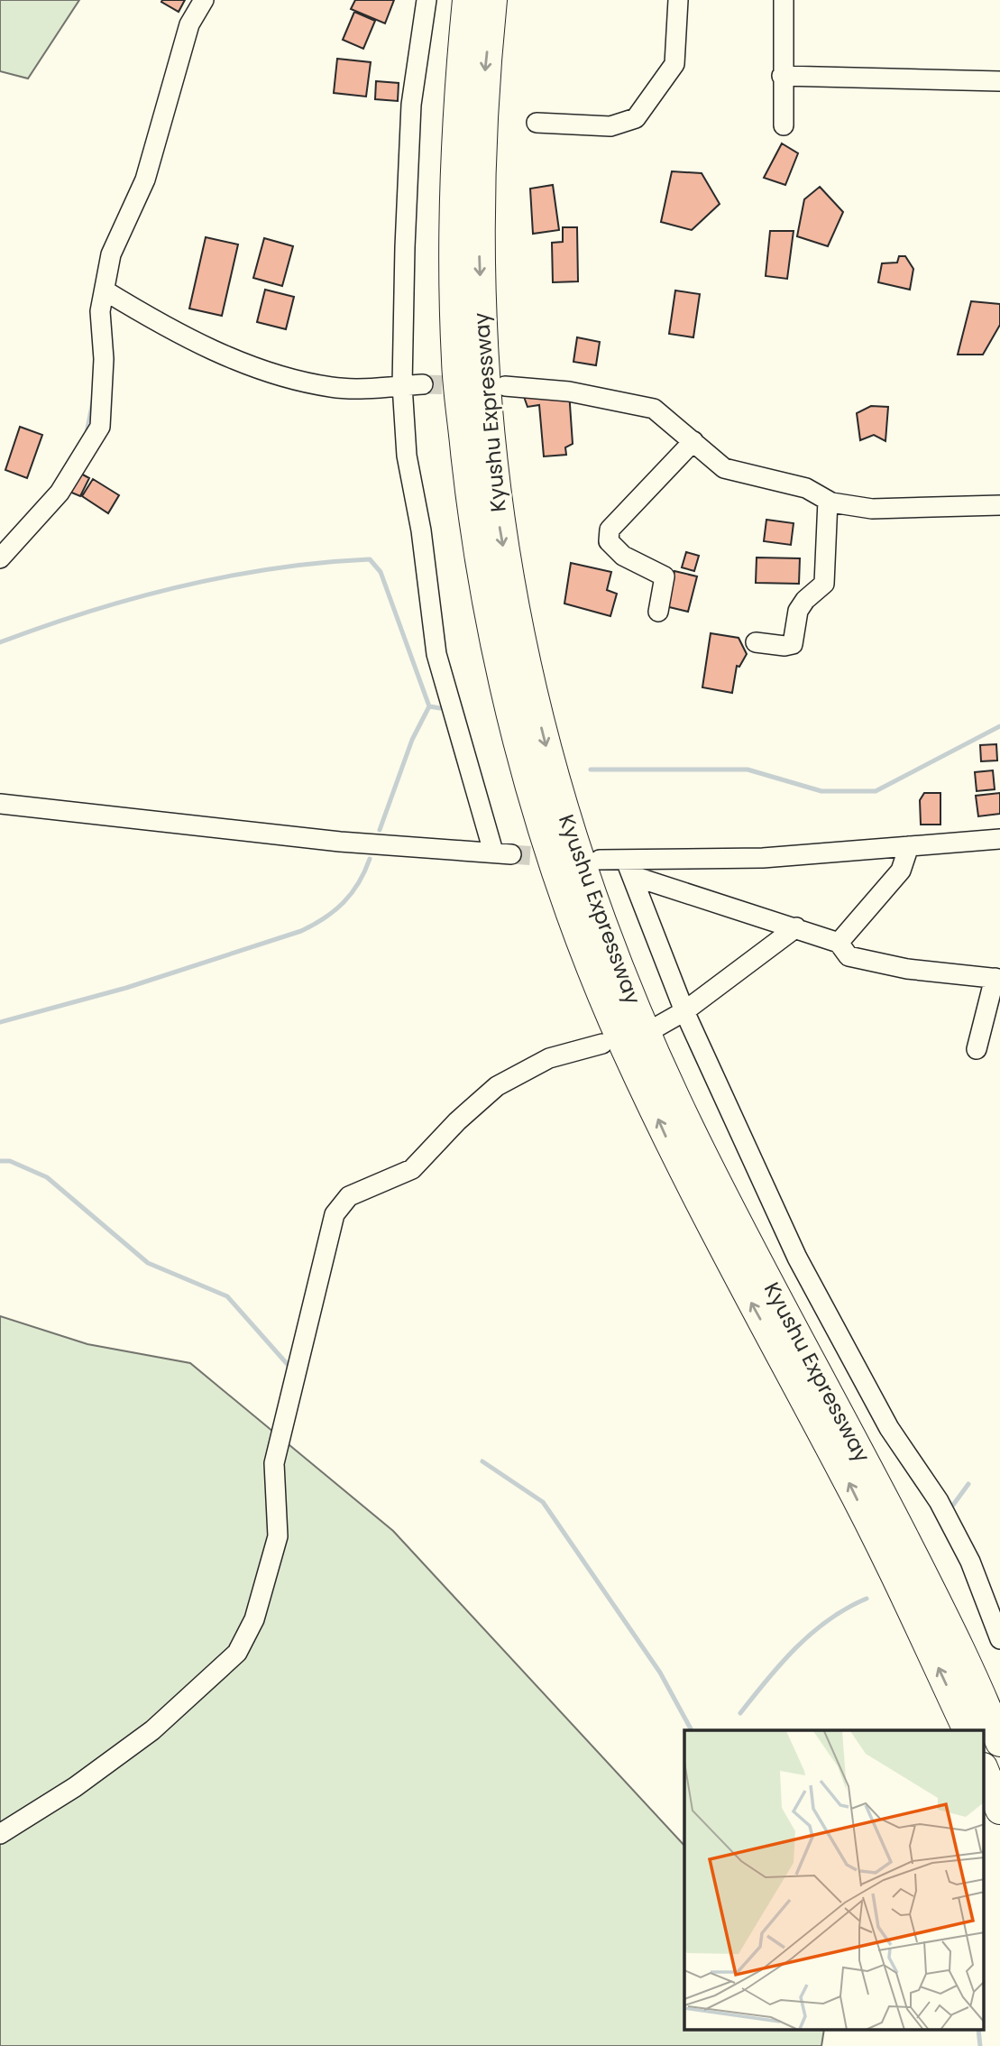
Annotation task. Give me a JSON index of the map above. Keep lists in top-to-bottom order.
{
  "streets": {
    "highway": ["Kyushu Expressway"]
  }
}
